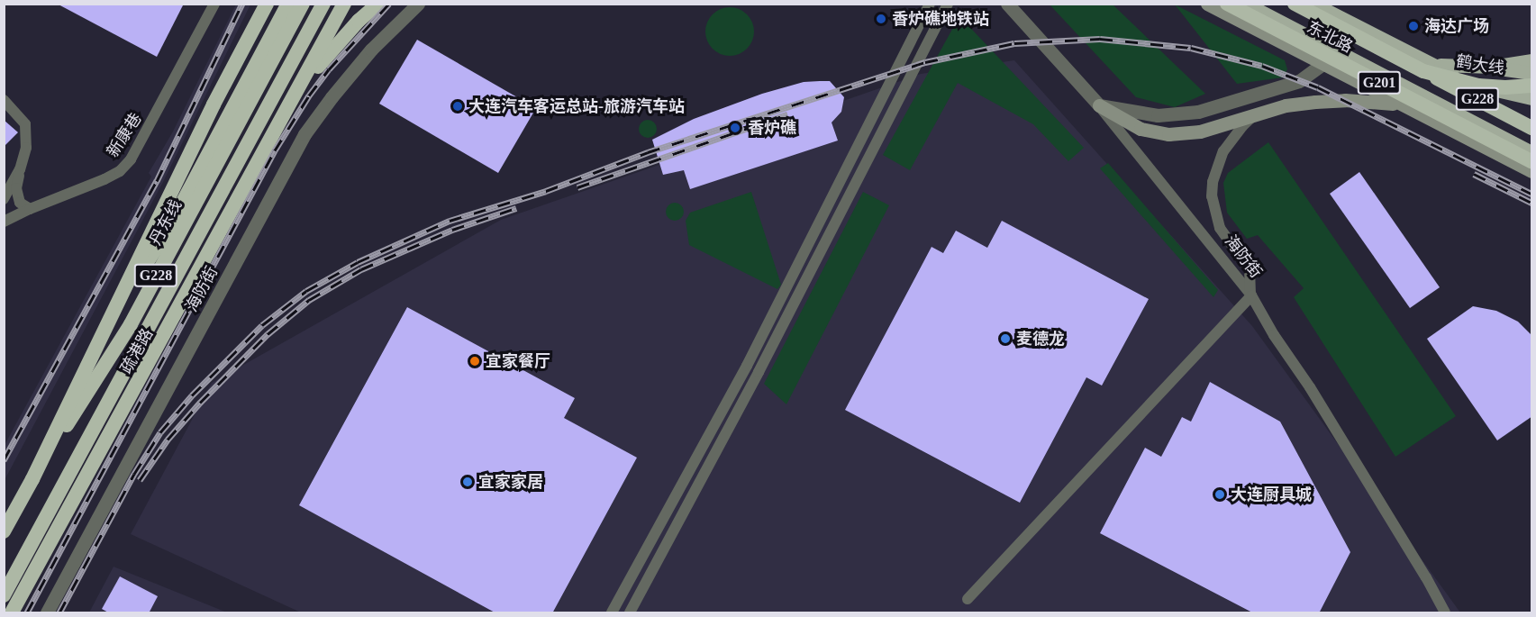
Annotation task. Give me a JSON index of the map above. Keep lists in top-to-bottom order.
{
  "streets": {
    "highway": [
      "东北路",
      "鹤大线",
      "G201",
      "G228",
      "丹东线",
      "疏港路"
    ],
    "street": ["新康巷", "海防街"]
  },
  "crossings": [
    ["东北路", "鹤大线"],
    ["G228", "丹东线"],
    ["G228", "疏港路"]
  ],
  "places": [
    "香炉礁地铁站",
    "海达广场",
    "大连汽车客运总站-旅游汽车站",
    "香炉礁",
    "麦德龙",
    "宜家餐厅",
    "宜家家居",
    "大连厨具城"
  ]
}
